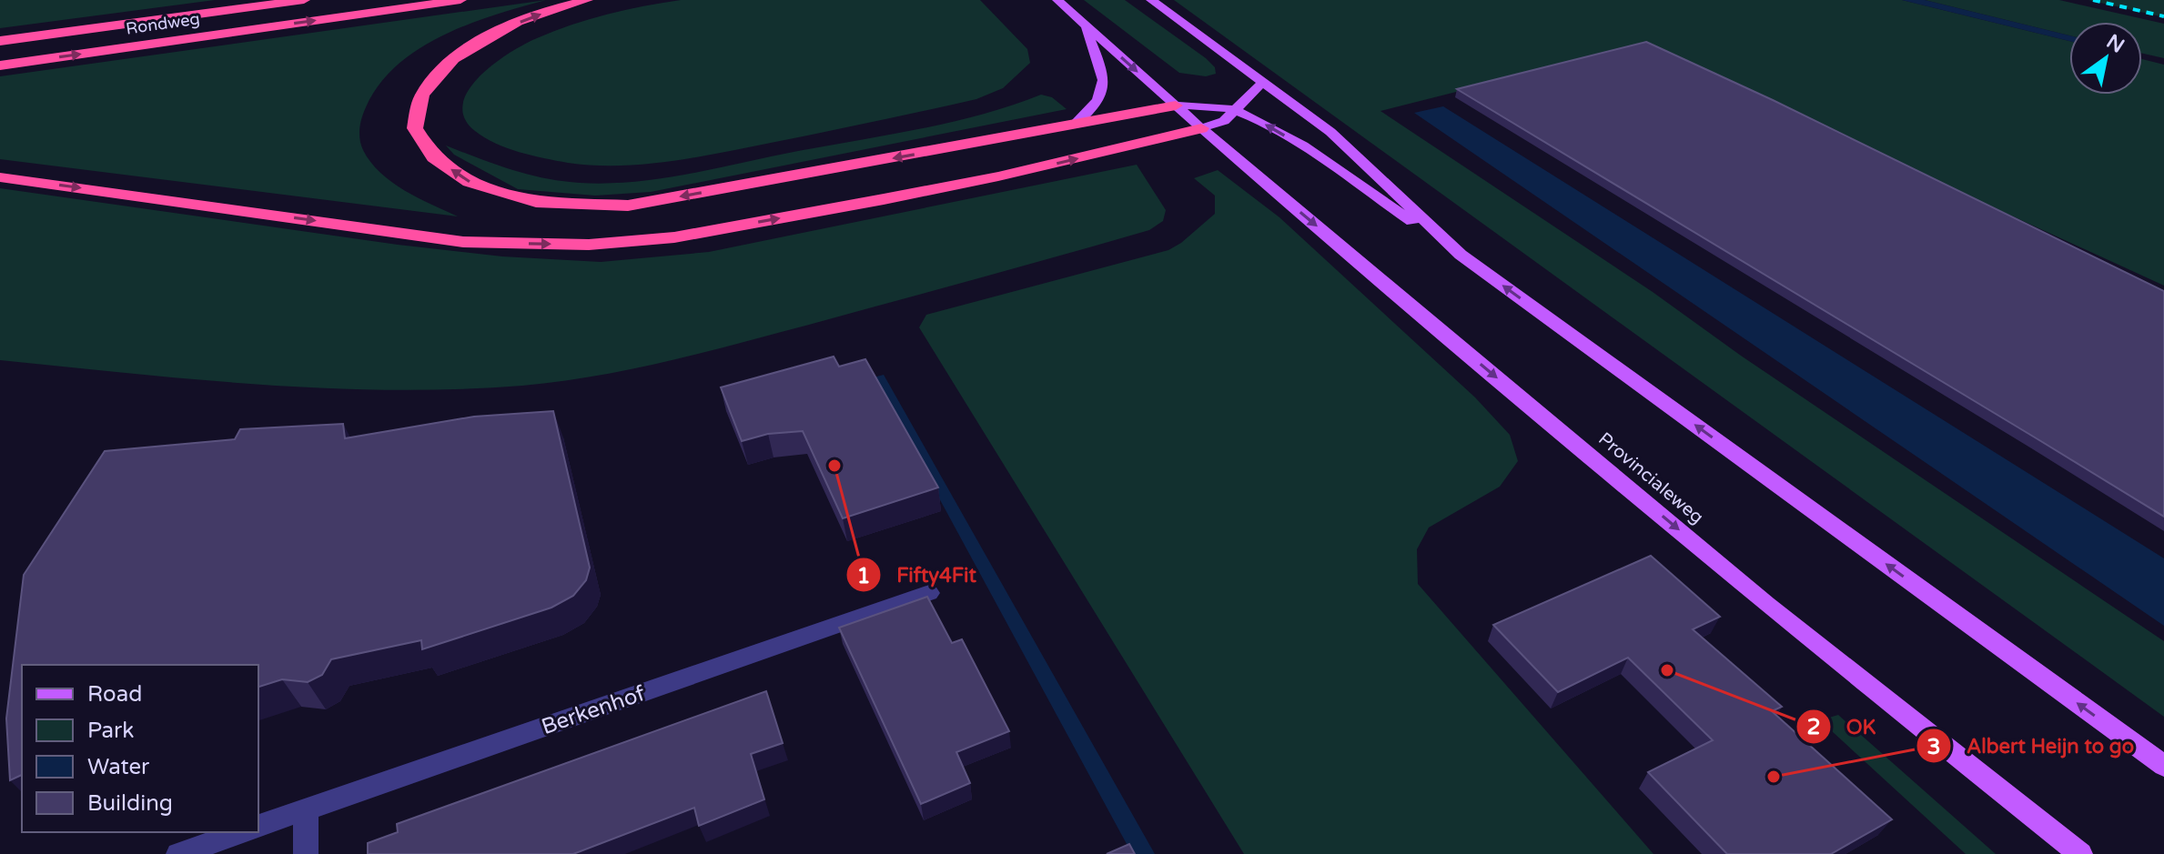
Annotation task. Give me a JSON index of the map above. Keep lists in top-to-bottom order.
{
  "streets": {
    "highway": ["Rondweg"],
    "main road": ["Provincialeweg"],
    "street": ["Berkenhof"]
  },
  "places": ["Fifty4Fit", "OK", "Albert Heijn to go"],
  "legend": [
    "Road",
    "Park",
    "Water",
    "Building"
  ],
  "north": "top right"
}
